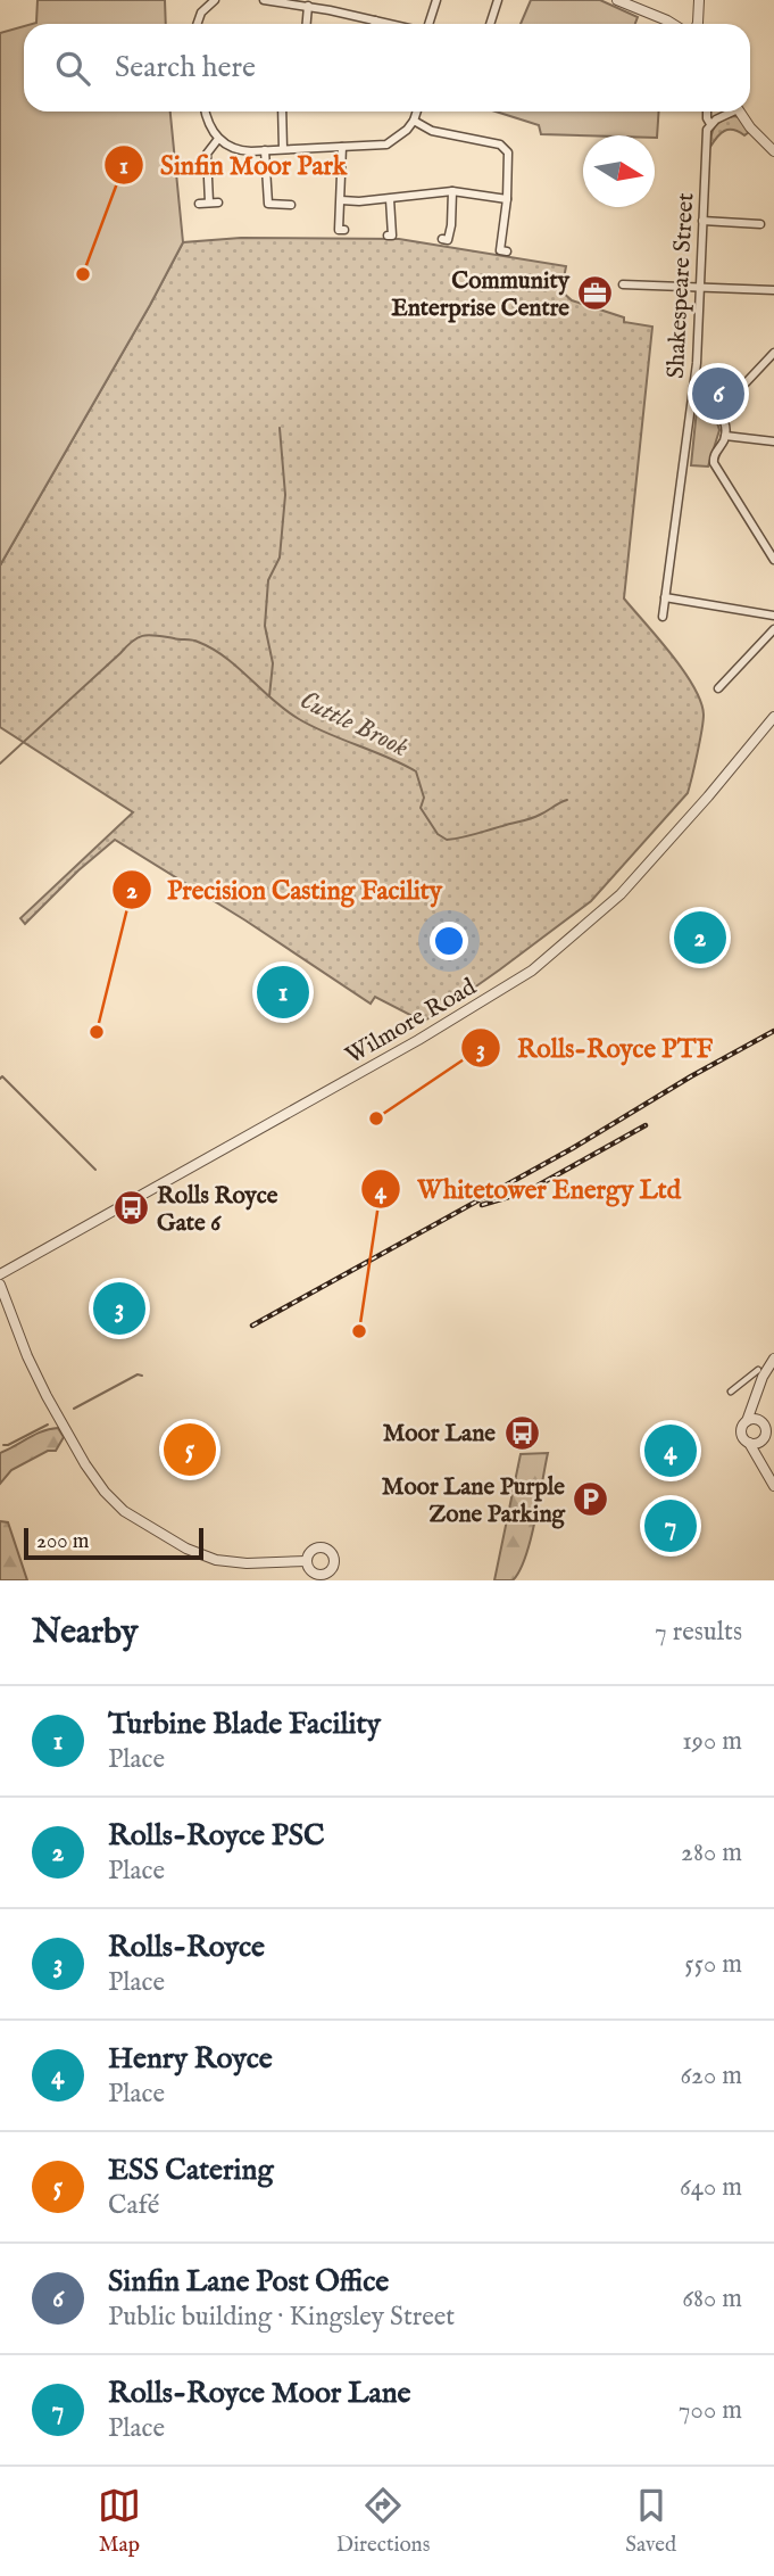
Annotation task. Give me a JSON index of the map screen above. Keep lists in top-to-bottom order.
{
  "streets": {
    "street": ["Shakespeare Street", "Wilmore Road"]
  },
  "water": ["Cuttle Brook"],
  "places": {
    "other": [
      "Sinfin Moor Park",
      "Precision Casting Facility",
      "Rolls-Royce PTF",
      "Whitetower Energy Ltd"
    ],
    "office": ["Community Enterprise Centre"],
    "bus stop": ["Rolls Royce Gate 6", "Moor Lane"],
    "parking": ["Moor Lane Purple Zone Parking"]
  },
  "scale_bar": "200 m",
  "north": "right",
  "page": {
    "search": "Search here",
    "pins": [
      "6",
      "2",
      "1",
      "3",
      "5",
      "4",
      "7"
    ],
    "scale": "200 m",
    "heading": ["Nearby", "7 results"],
    "list": [
      {
        "mark": "1",
        "name": "Turbine Blade Facility",
        "note": "Place",
        "value": "190 m"
      },
      {
        "mark": "2",
        "name": "Rolls-Royce PSC",
        "note": "Place",
        "value": "280 m"
      },
      {
        "mark": "3",
        "name": "Rolls-Royce",
        "note": "Place",
        "value": "550 m"
      },
      {
        "mark": "4",
        "name": "Henry Royce",
        "note": "Place",
        "value": "620 m"
      },
      {
        "mark": "5",
        "name": "ESS Catering",
        "note": "Café",
        "value": "640 m"
      },
      {
        "mark": "6",
        "name": "Sinfin Lane Post Office",
        "note": "Public building · Kingsley Street",
        "value": "680 m"
      },
      {
        "mark": "7",
        "name": "Rolls-Royce Moor Lane",
        "note": "Place",
        "value": "700 m"
      }
    ],
    "nav": ["Map", "Directions", "Saved"]
  }
}
